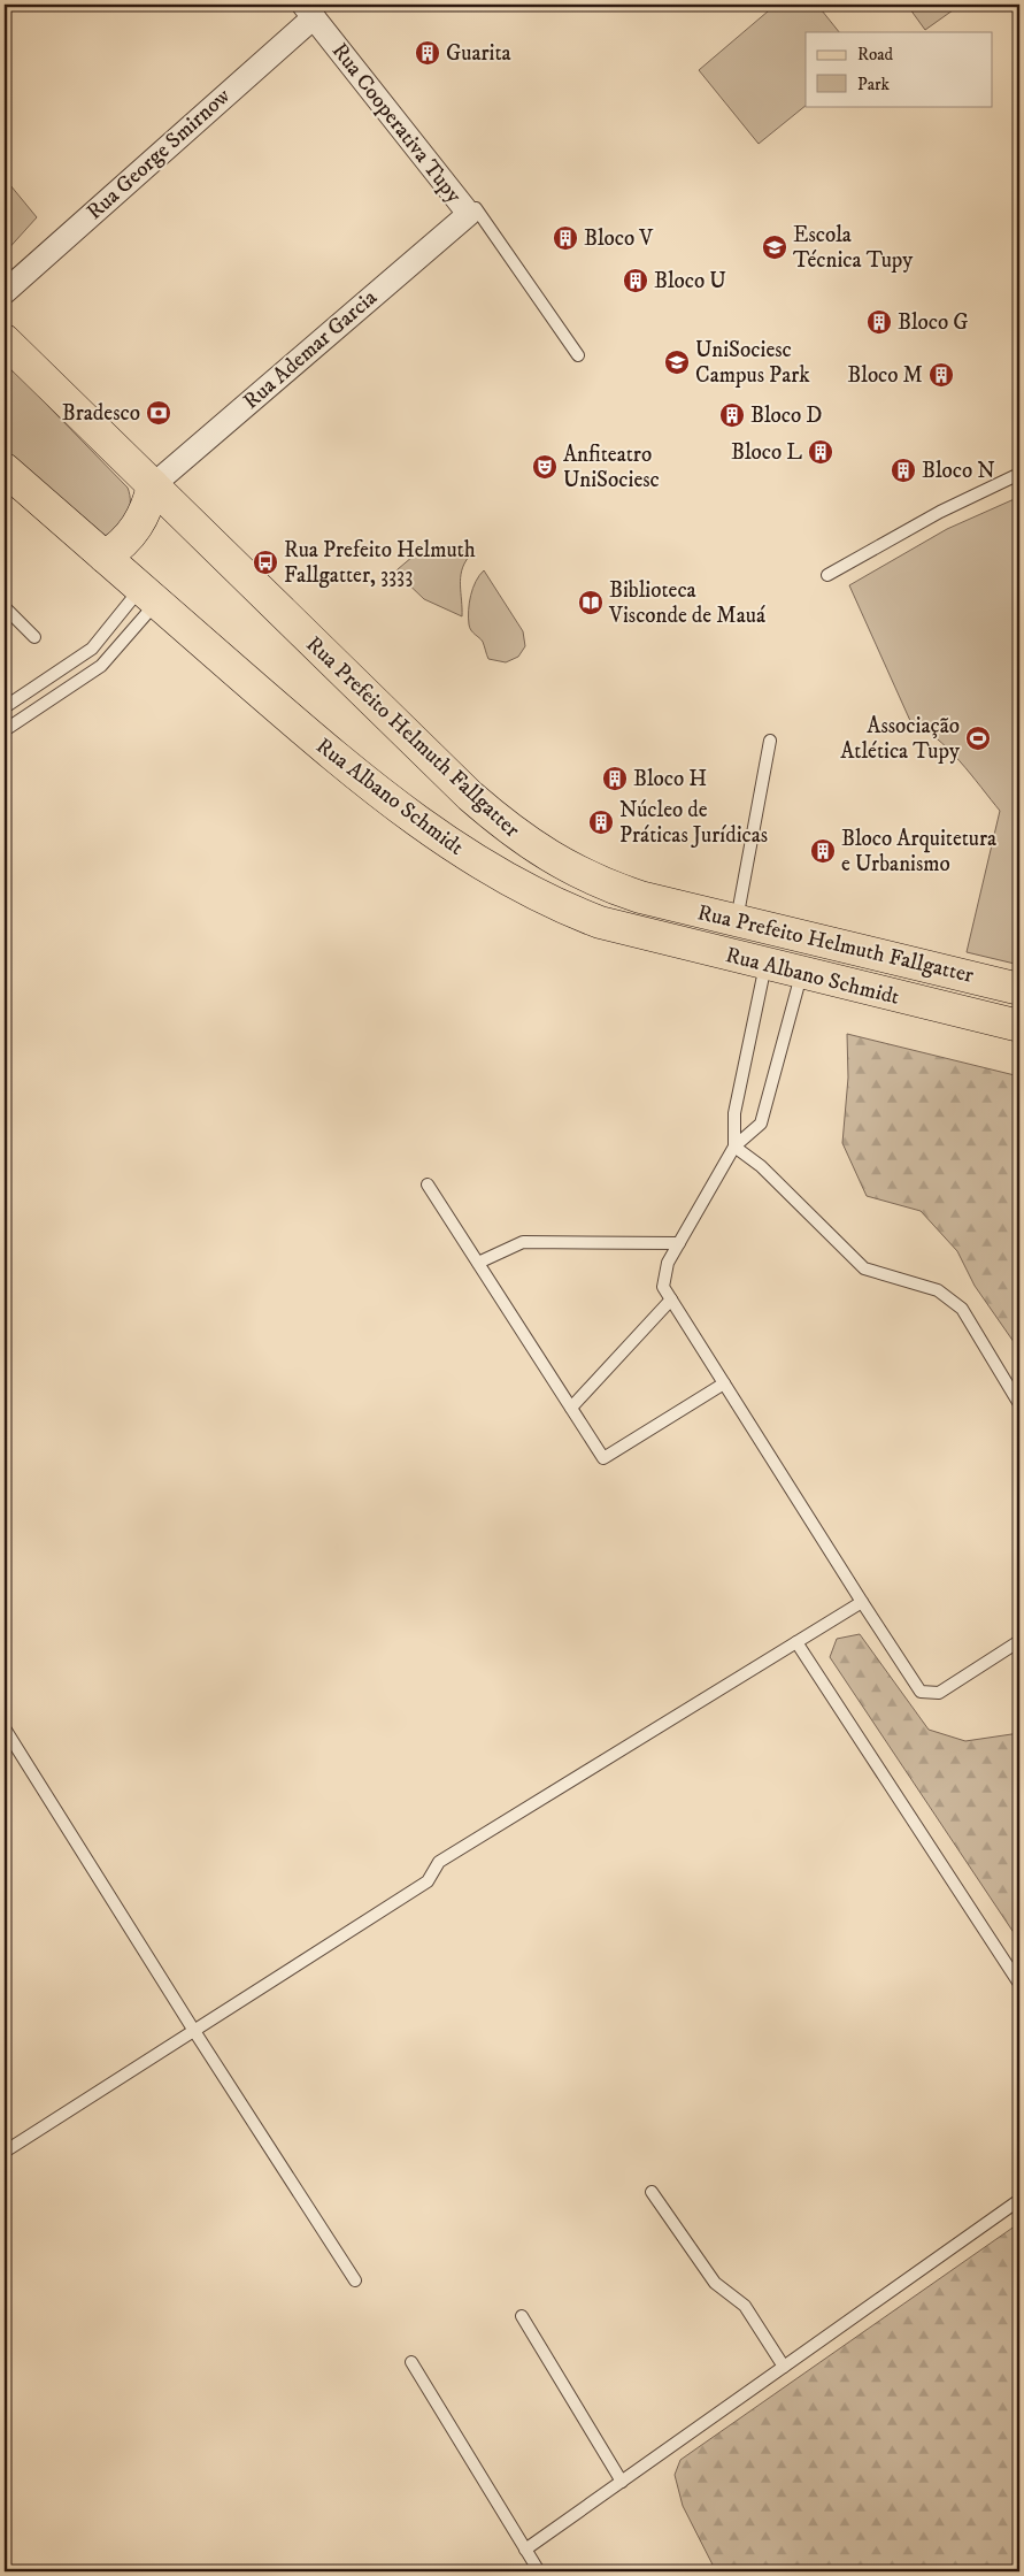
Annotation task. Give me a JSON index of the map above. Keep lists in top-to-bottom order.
{
  "streets": {
    "main road": ["Rua Prefeito Helmuth Fallgatter", "Rua Albano Schmidt"],
    "street": ["Rua Cooperativa Tupy", "Rua George Smirnow", "Rua Ademar Garcia"]
  },
  "crossings": [
    ["Rua Cooperativa Tupy", "Rua George Smirnow"],
    ["Rua Cooperativa Tupy", "Rua Ademar Garcia"],
    ["Rua Ademar Garcia", "Rua Prefeito Helmuth Fallgatter"]
  ],
  "places": {
    "building": [
      "Guarita",
      "Bloco V",
      "Bloco U",
      "Bloco G",
      "Bloco M",
      "Bloco D",
      "Bloco L",
      "Bloco N",
      "Bloco H",
      "Núcleo de Práticas Jurídicas",
      "Bloco Arquitetura e Urbanismo"
    ],
    "school or university": ["Escola Técnica Tupy", "UniSociesc Campus Park"],
    "bank": ["Bradesco"],
    "theatre": ["Anfiteatro UniSociesc"],
    "bus stop": ["Rua Prefeito Helmuth Fallgatter, 3333"],
    "library": ["Biblioteca Visconde de Mauá"],
    "sports": ["Associação Atlética Tupy"]
  },
  "legend": ["Road", "Park"]
}
